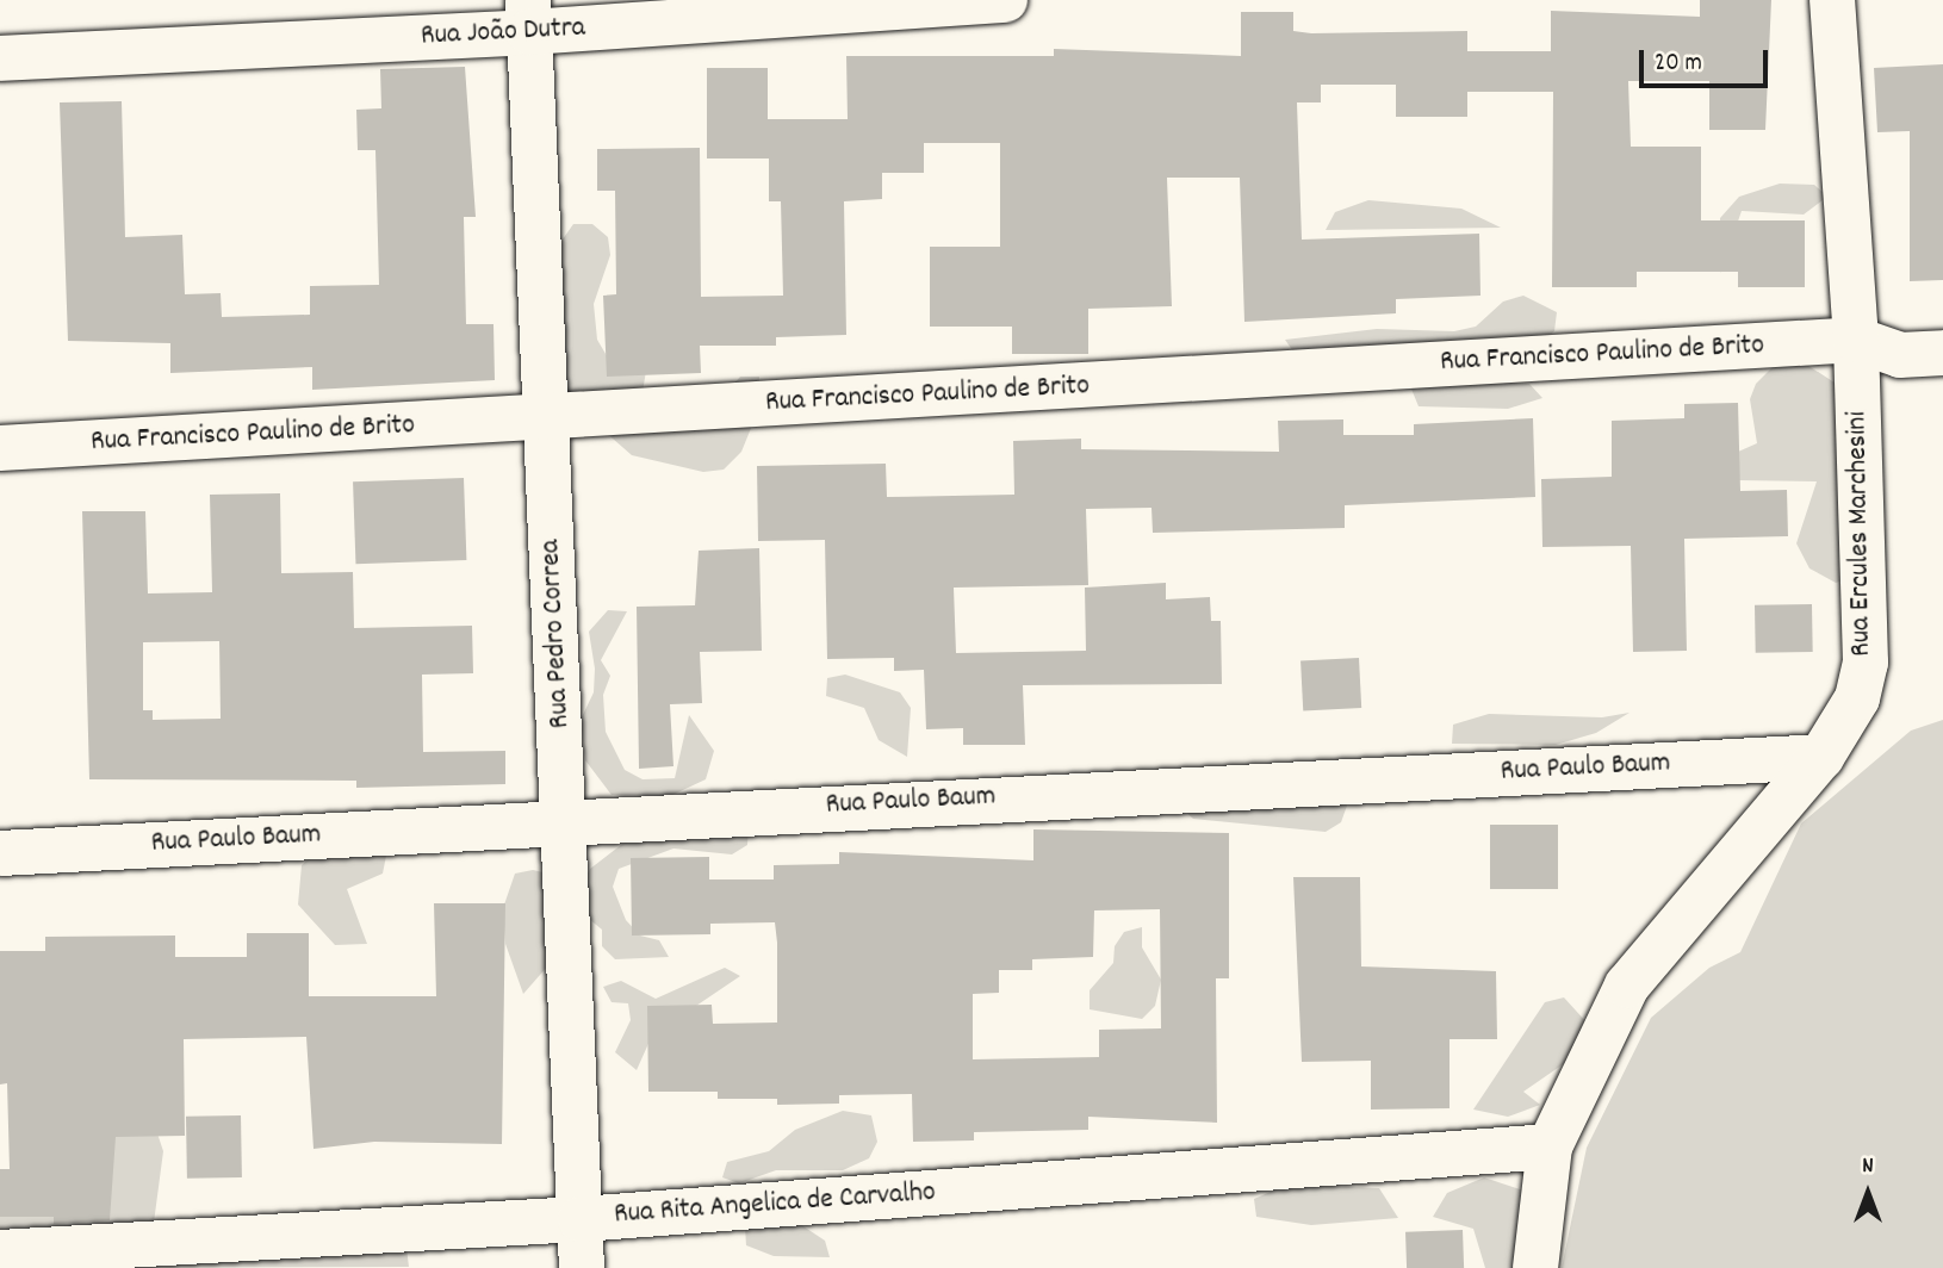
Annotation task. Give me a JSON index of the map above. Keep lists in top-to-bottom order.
{
  "streets": {
    "street": [
      "Rua João Dutra",
      "Rua Francisco Paulino de Brito",
      "Rua Ercules Marchesini",
      "Rua Pedro Correa",
      "Rua Paulo Baum",
      "Rua Rita Angelica de Carvalho"
    ]
  },
  "crossings": [
    ["Rua João Dutra", "Rua Pedro Correa"],
    ["Rua Francisco Paulino de Brito", "Rua Ercules Marchesini"],
    ["Rua Francisco Paulino de Brito", "Rua Pedro Correa"],
    ["Rua Ercules Marchesini", "Rua Paulo Baum"],
    ["Rua Ercules Marchesini", "Rua Rita Angelica de Carvalho"],
    ["Rua Pedro Correa", "Rua Paulo Baum"],
    ["Rua Pedro Correa", "Rua Rita Angelica de Carvalho"]
  ],
  "scale_bar": "20 m",
  "north": "top"
}
